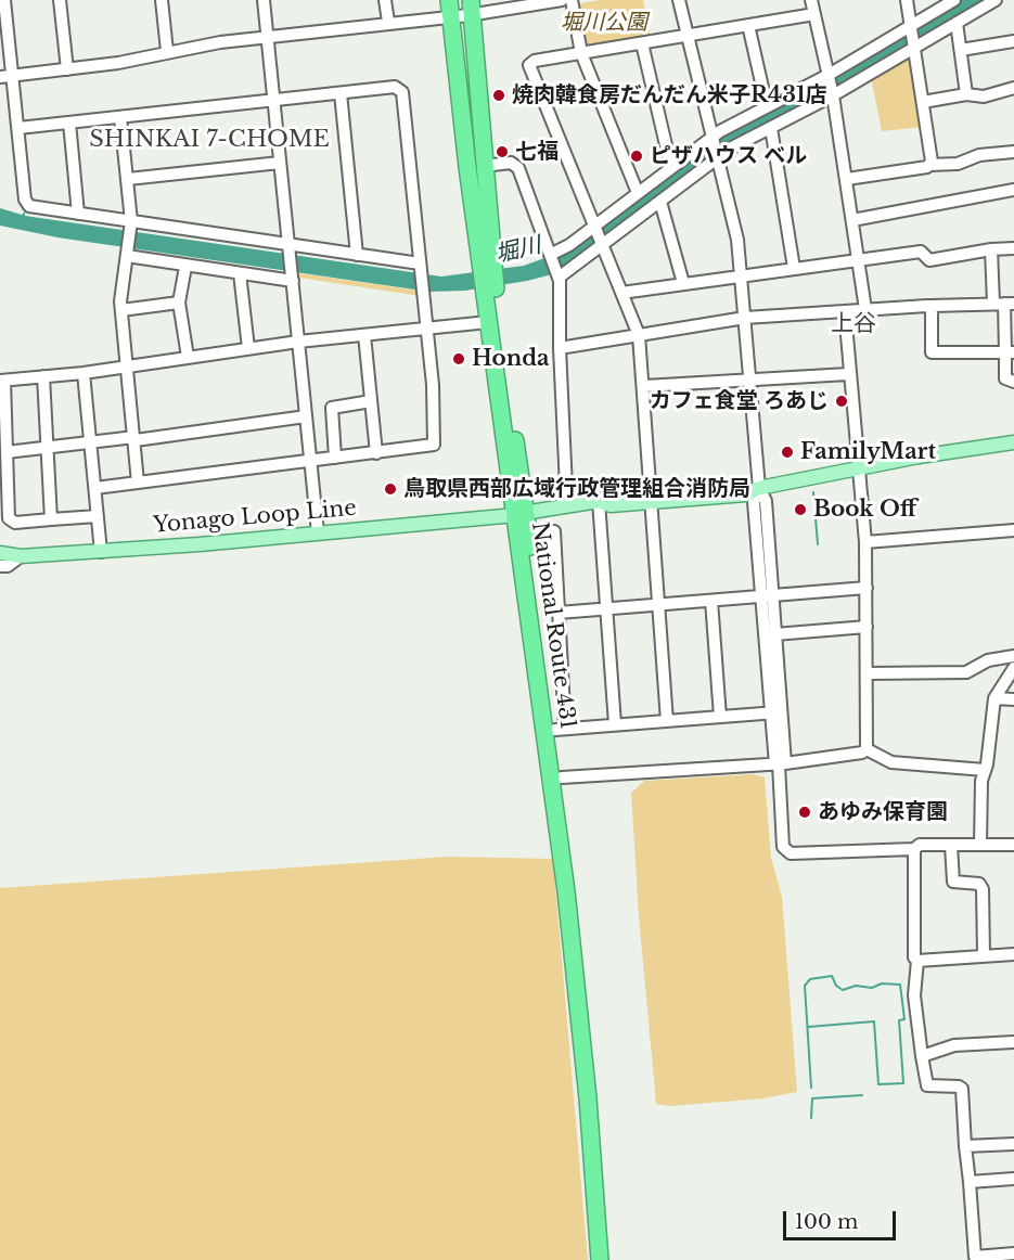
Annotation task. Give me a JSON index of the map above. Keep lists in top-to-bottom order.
{
  "streets": {
    "highway": ["National Route 431"],
    "main road": ["Yonago Loop Line"]
  },
  "crossings": [
    ["Yonago Loop Line", "National Route 431"]
  ],
  "districts": ["SHINKAI 7-CHOME", "上谷"],
  "water": ["堀川"],
  "parks": ["堀川公園"],
  "places": [
    "焼肉韓食房だんだん米子R431店",
    "七福",
    "ピザハウス ベル",
    "Honda",
    "カフェ食堂 ろあじ",
    "FamilyMart",
    "鳥取県西部広域行政管理組合消防局",
    "Book Off",
    "あゆみ保育園"
  ],
  "scale_bar": "100 m"
}
